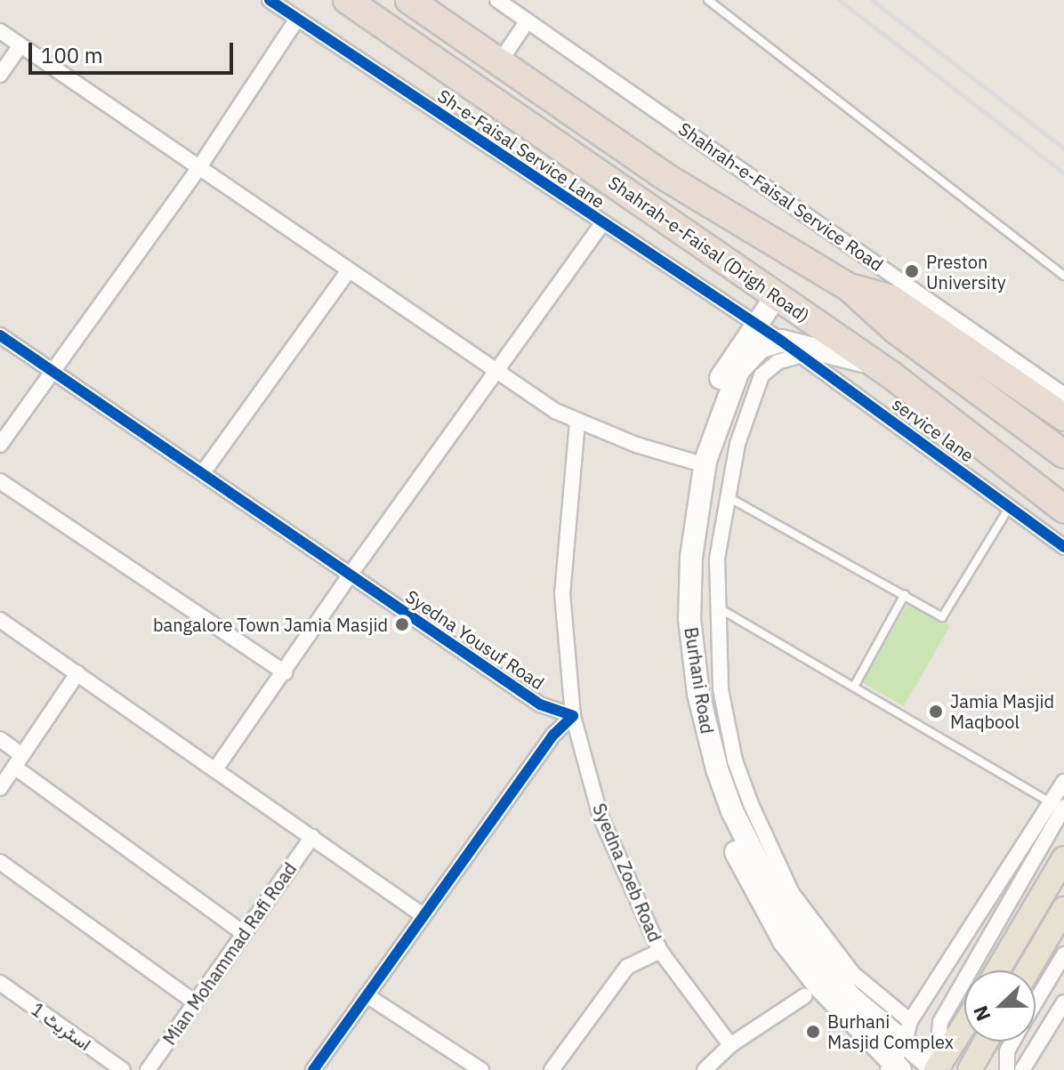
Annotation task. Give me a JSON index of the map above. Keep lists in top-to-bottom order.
{
  "streets": {
    "highway": ["Shahrah-e-Faisal (Drigh Road)"],
    "street": [
      "Sh-e-Faisal Service Lane",
      "Shahrah-e-Faisal Service Road",
      "service lane",
      "Syedna Yousuf Road",
      "Burhani Road",
      "Syedna Zoeb Road",
      "Mian Mohammad Rafi Road",
      "اسٹریٹ 1"
    ]
  },
  "crossings": [
    ["Sh-e-Faisal Service Lane", "service lane"],
    ["Sh-e-Faisal Service Lane", "Burhani Road"],
    ["service lane", "Burhani Road"],
    ["Syedna Yousuf Road", "Syedna Zoeb Road"]
  ],
  "places": [
    "Preston University",
    "bangalore Town Jamia Masjid",
    "Jamia Masjid Maqbool",
    "Burhani Masjid Complex"
  ],
  "scale_bar": "100 m",
  "north": "left"
}
